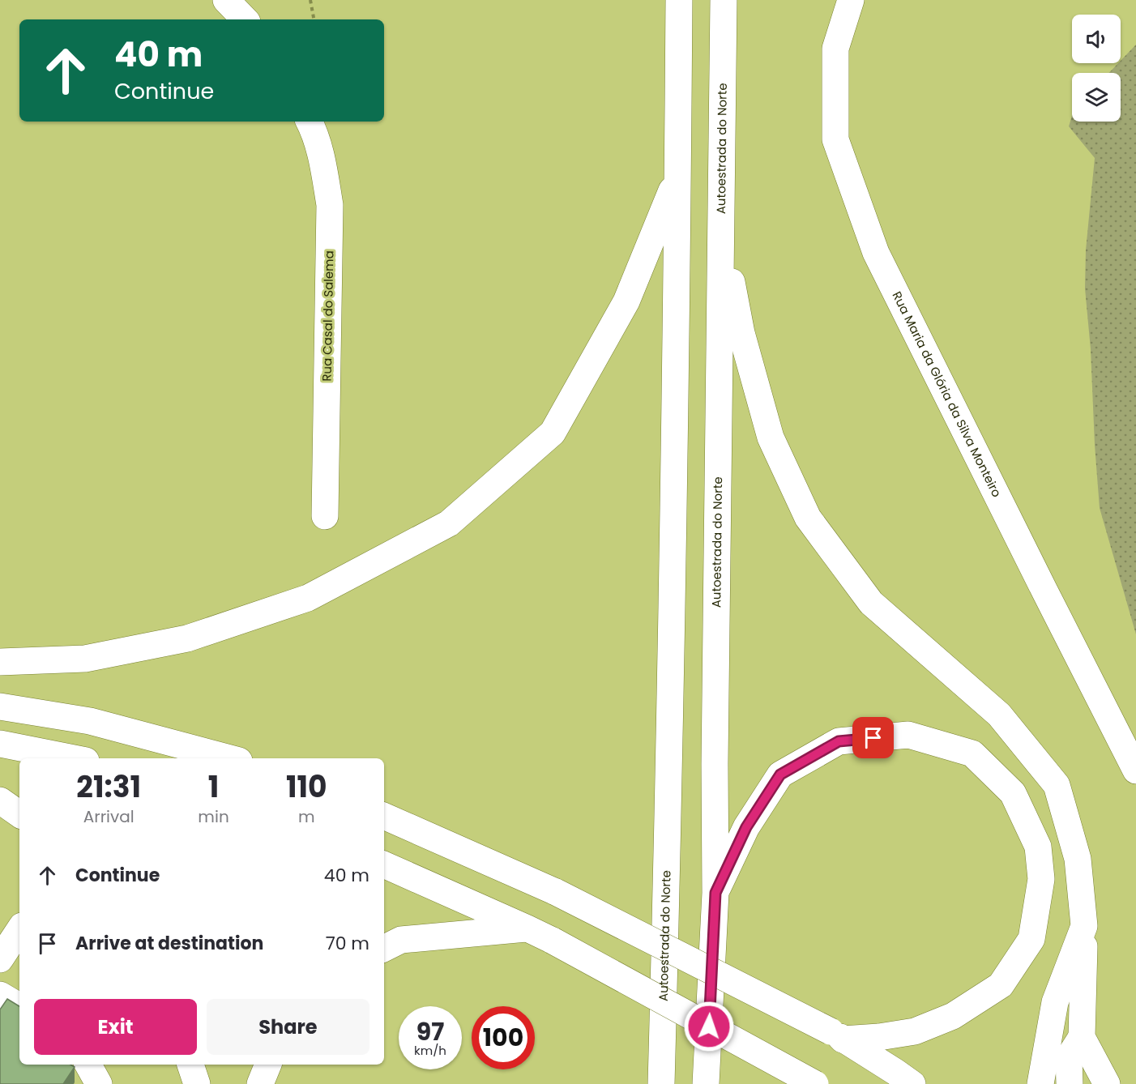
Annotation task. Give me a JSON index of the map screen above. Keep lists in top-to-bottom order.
{
  "streets": {
    "main road": ["Autoestrada do Norte", "Rua Casal do Salema", "Rua Maria da Glória da Silva Monteiro"]
  },
  "page": {
    "turn": ["40 m", "Continue"],
    "eta": [
      "21:31",
      "Arrival",
      "1",
      "min",
      "110",
      "m"
    ],
    "list": [
      {
        "name": "Continue",
        "value": "40 m"
      },
      {
        "name": "Arrive at destination",
        "value": "70 m"
      }
    ],
    "buttons": ["Exit", "Share"],
    "speed": "97 km/h",
    "limit": "100"
  }
}
